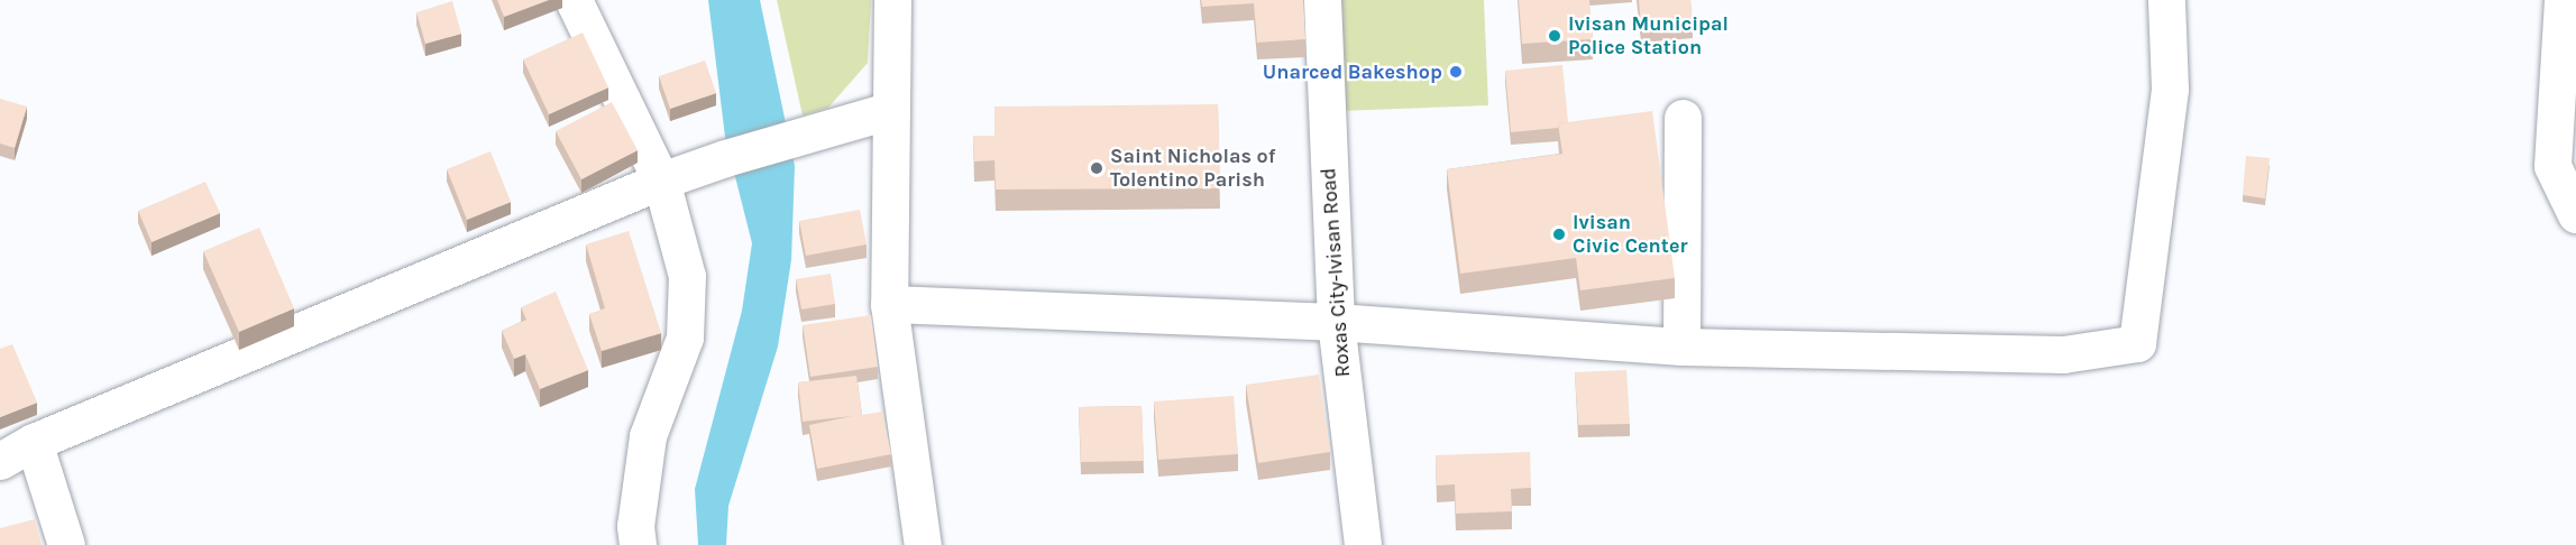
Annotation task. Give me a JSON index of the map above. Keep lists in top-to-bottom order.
{
  "streets": {
    "street": ["Roxas City-Ivisan Road"]
  },
  "places": [
    "Ivisan Municipal Police Station",
    "Unarced Bakeshop",
    "Saint Nicholas of Tolentino Parish",
    "Ivisan Civic Center"
  ]
}
